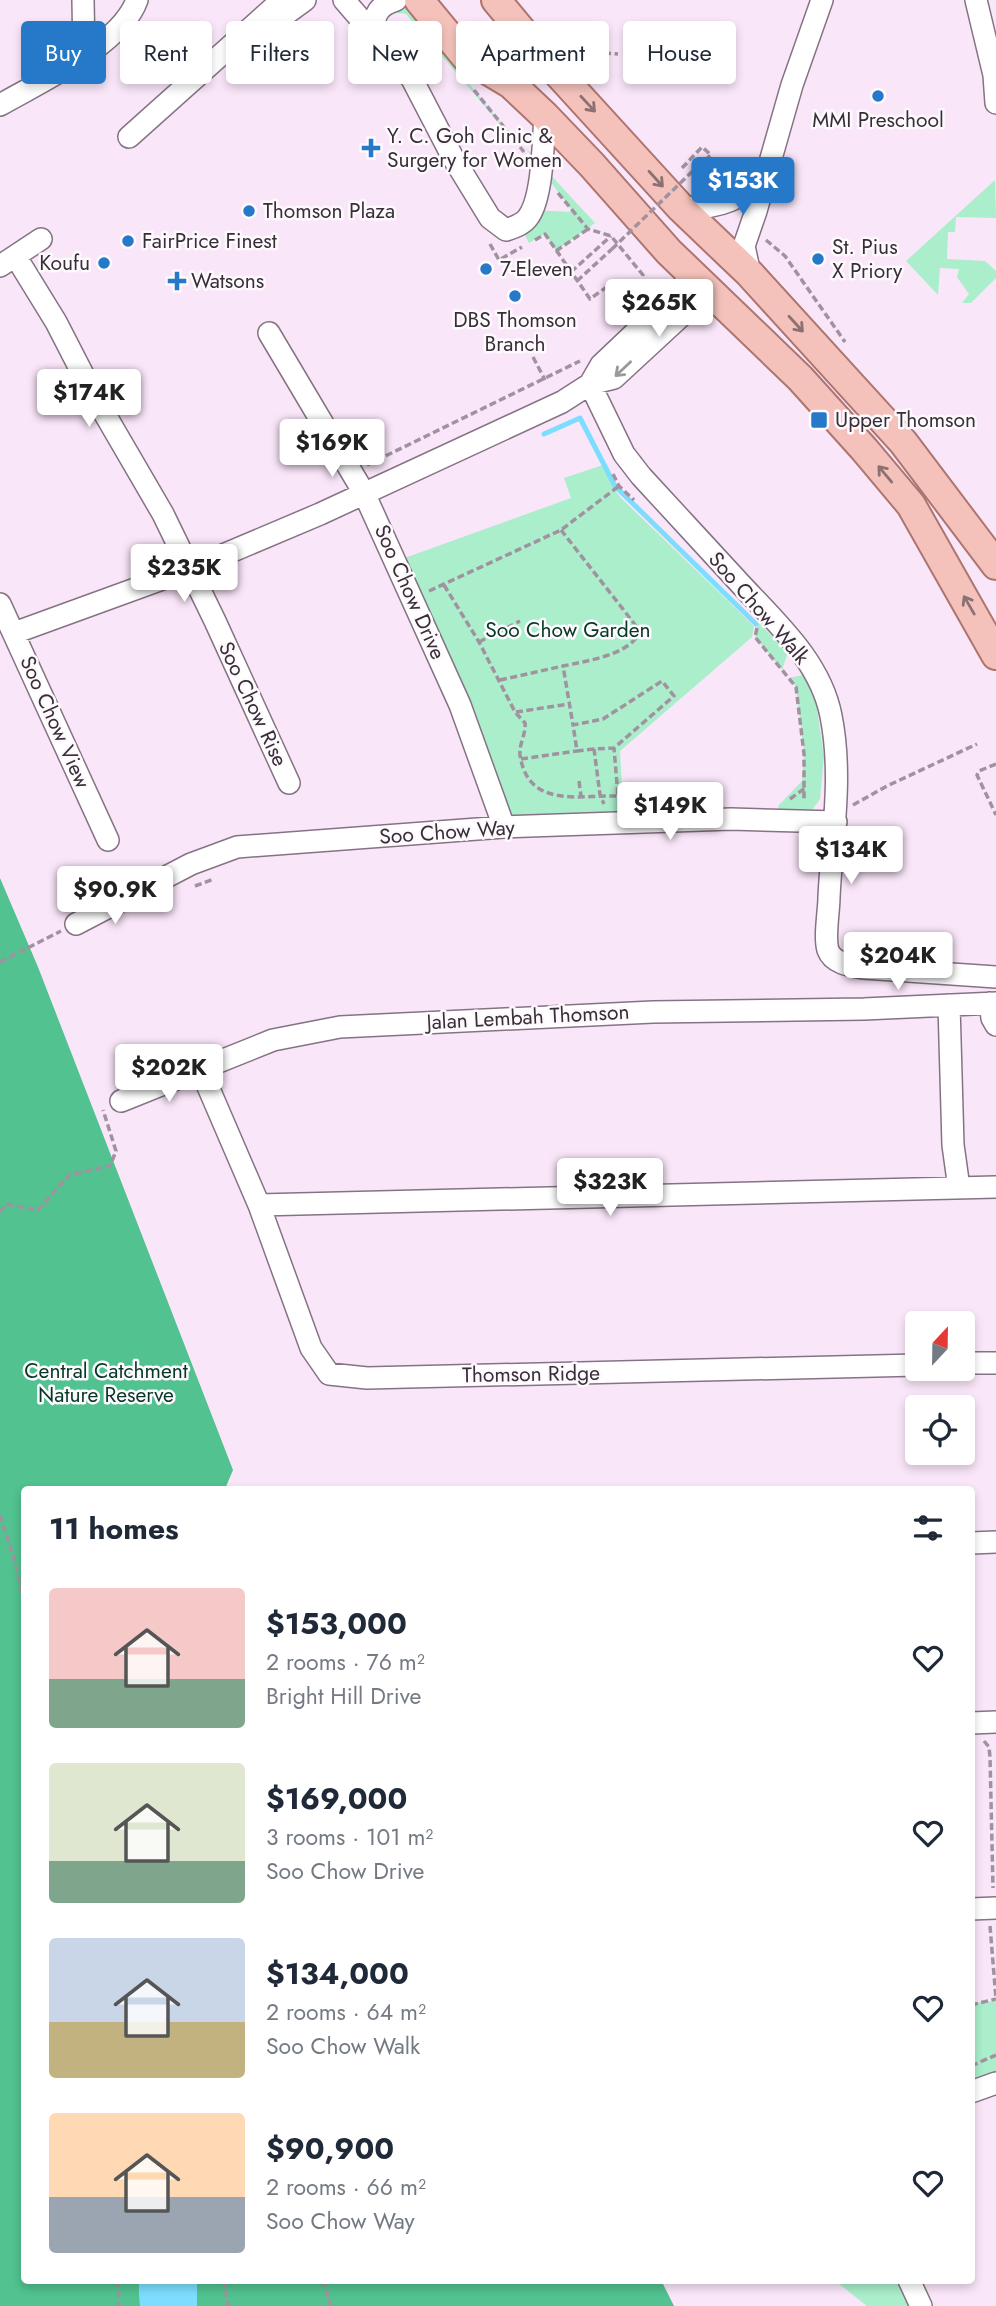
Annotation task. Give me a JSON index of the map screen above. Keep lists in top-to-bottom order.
{
  "streets": {
    "street": [
      "Soo Chow Drive",
      "Soo Chow Walk",
      "Soo Chow Rise",
      "Soo Chow View",
      "Soo Chow Way",
      "Jalan Lembah Thomson",
      "Thomson Ridge"
    ]
  },
  "crossings": [
    ["Soo Chow Drive", "Soo Chow Way"],
    ["Soo Chow Walk", "Soo Chow Way"],
    ["Jalan Lembah Thomson", "Thomson Ridge"]
  ],
  "parks": ["Soo Chow Garden", "Central Catchment Nature Reserve"],
  "places": {
    "other": [
      "MMI Preschool",
      "Thomson Plaza",
      "FairPrice Finest",
      "St. Pius X Priory",
      "Koufu",
      "7-Eleven",
      "DBS Thomson Branch"
    ],
    "health": ["Y. C. Goh Clinic & Surgery for Women", "Watsons"],
    "transit": ["Upper Thomson"]
  },
  "north": "top",
  "page": {
    "chip": [
      "Buy",
      "Rent",
      "Filters",
      "New",
      "Apartment",
      "House"
    ],
    "price": [
      "$153K",
      "$265K",
      "$174K",
      "$169K",
      "$235K",
      "$149K",
      "$134K",
      "$90.9K",
      "$204K",
      "$202K",
      "$323K"
    ],
    "heading": "11 homes",
    "list": [
      {
        "name": "$153,000",
        "note": "2 rooms · 76 m² · Bright Hill Drive"
      },
      {
        "name": "$169,000",
        "note": "3 rooms · 101 m² · Soo Chow Drive"
      },
      {
        "name": "$134,000",
        "note": "2 rooms · 64 m² · Soo Chow Walk"
      },
      {
        "name": "$90,900",
        "note": "2 rooms · 66 m² · Soo Chow Way"
      }
    ]
  }
}
